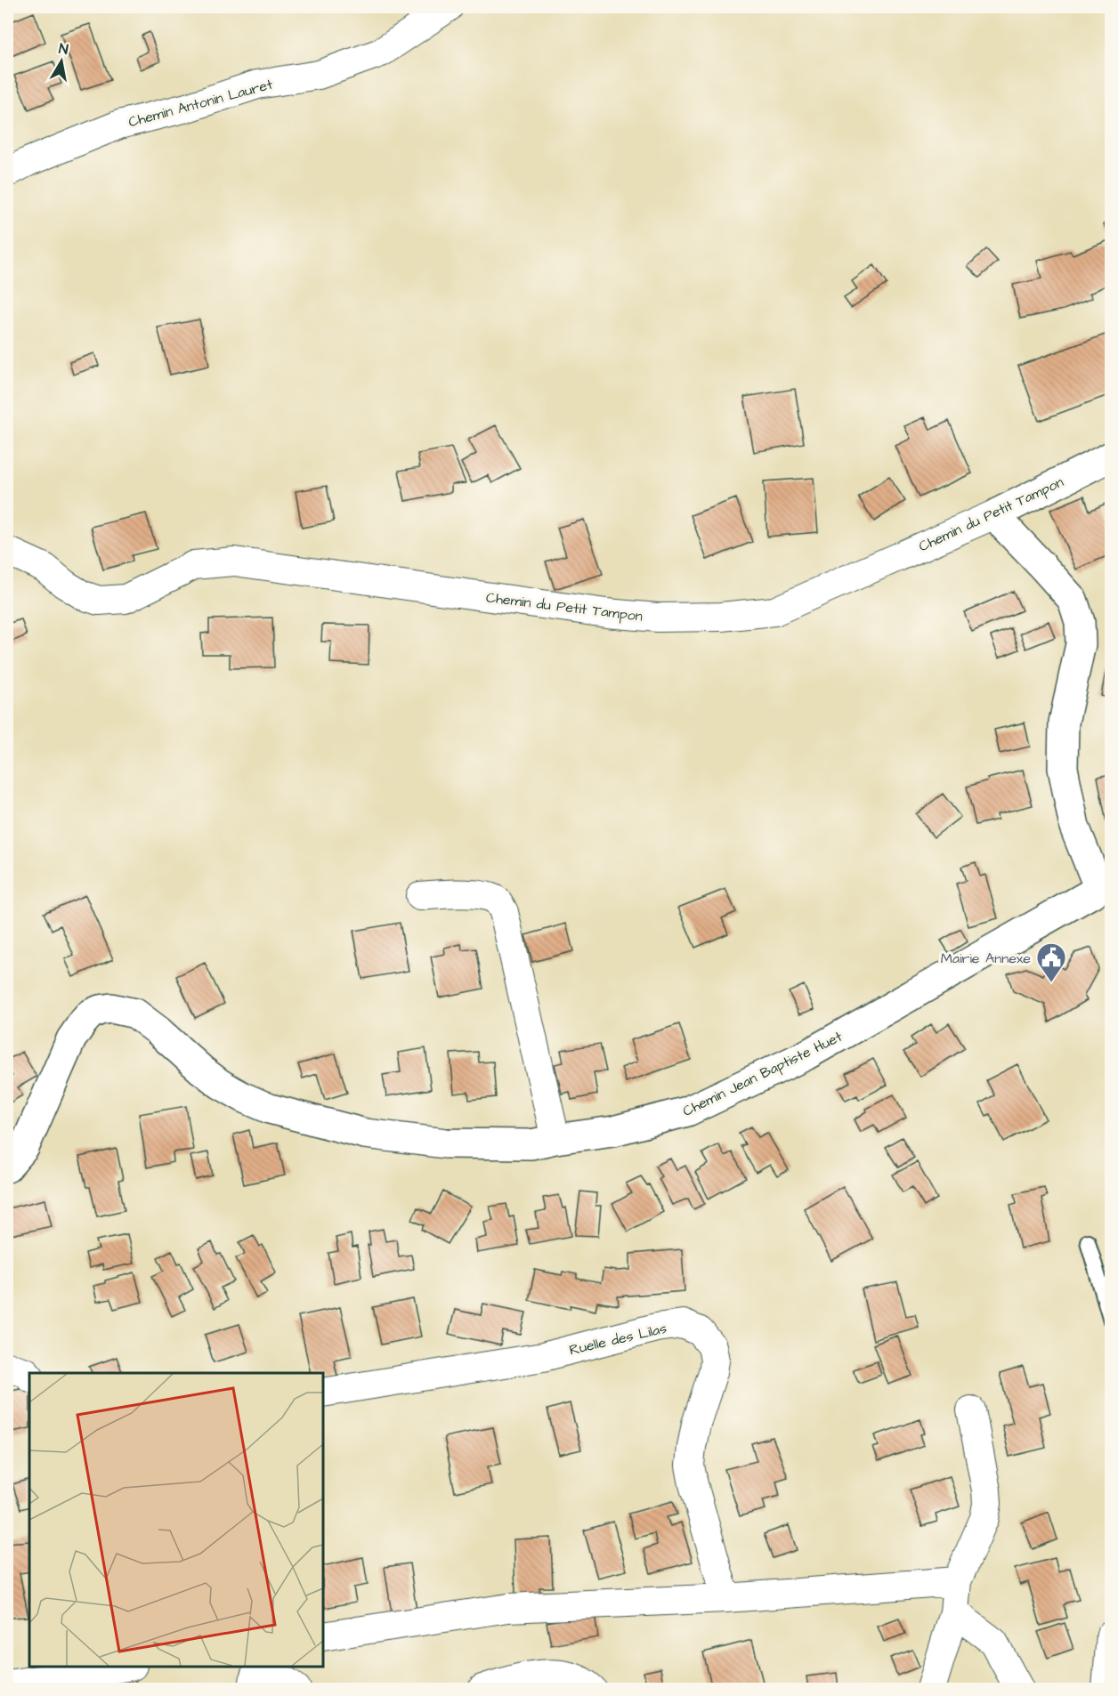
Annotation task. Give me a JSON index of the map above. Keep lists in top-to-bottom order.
{
  "streets": {
    "street": [
      "Chemin Antonin Lauret",
      "Chemin du Petit Tampon",
      "Chemin Jean Baptiste Huet",
      "Ruelle des Lilas"
    ]
  },
  "places": {
    "public building": ["Mairie Annexe"]
  },
  "north": "top"
}
